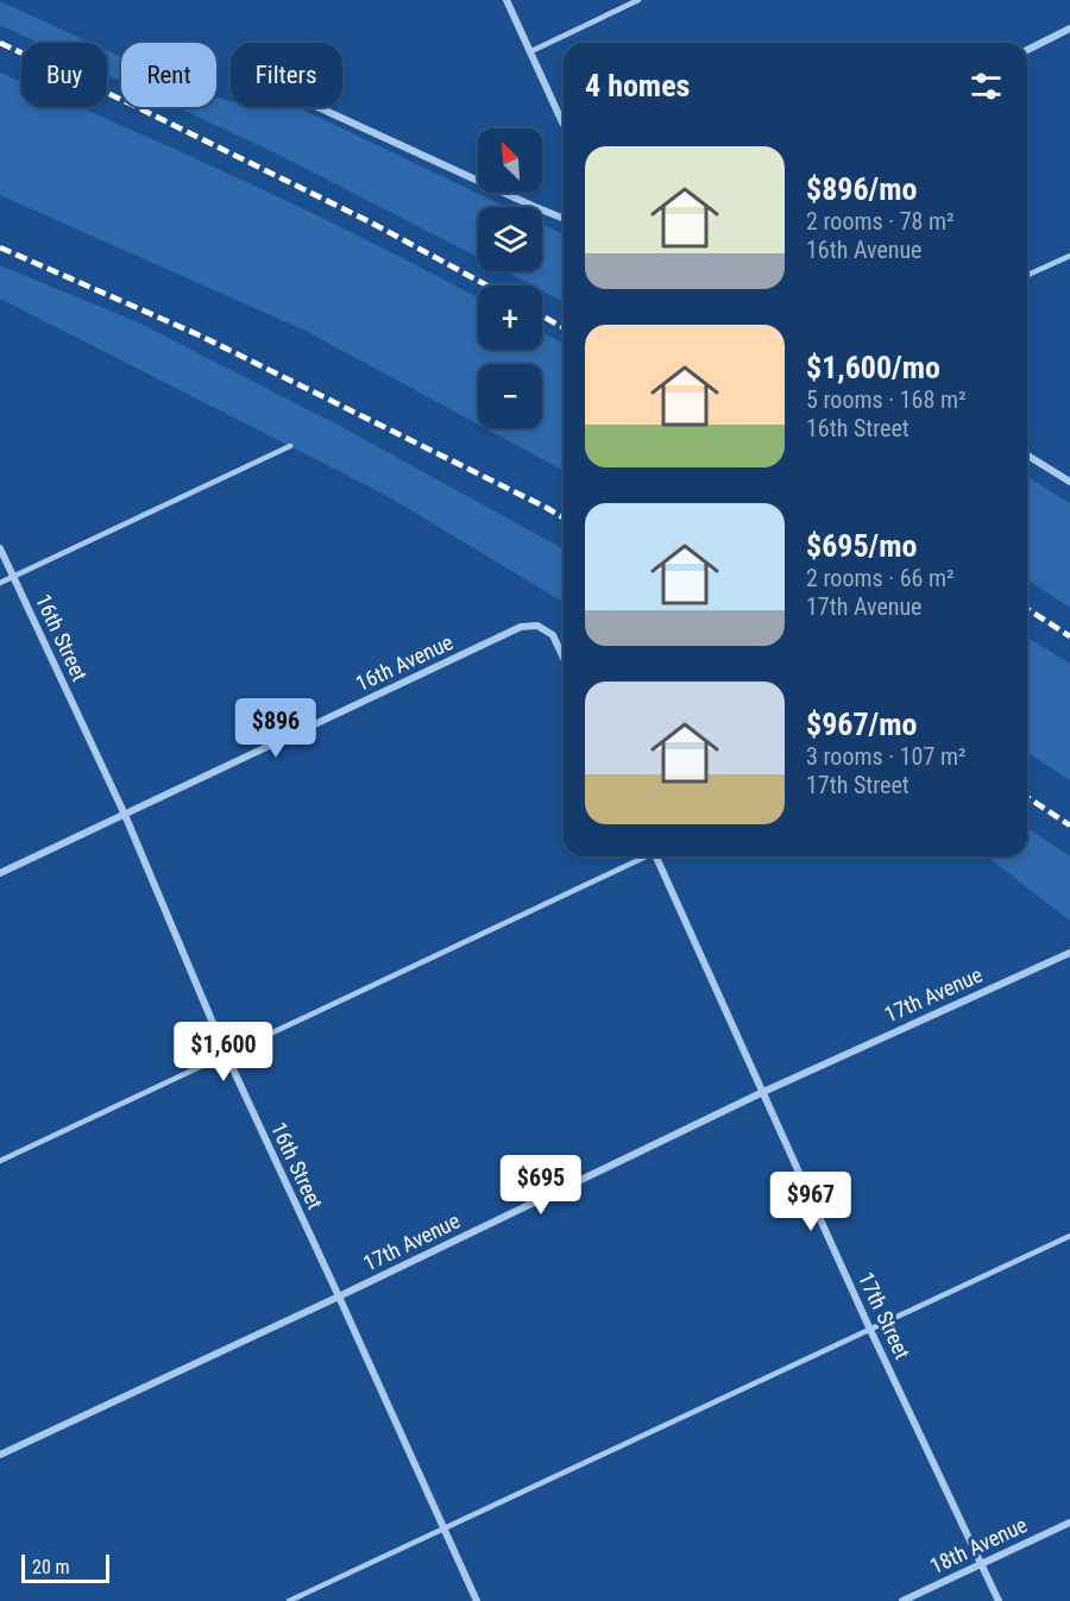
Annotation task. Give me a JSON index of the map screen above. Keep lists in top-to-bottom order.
{
  "streets": {
    "street": [
      "16th Street",
      "16th Avenue",
      "17th Avenue",
      "17th Street",
      "18th Avenue"
    ]
  },
  "crossings": [
    ["16th Street", "16th Avenue"],
    ["16th Street", "17th Avenue"],
    ["17th Avenue", "17th Street"],
    ["17th Street", "18th Avenue"]
  ],
  "scale_bar": "20 m",
  "north": "top left",
  "page": {
    "chip": ["Buy", "Rent", "Filters"],
    "heading": "4 homes",
    "map_buttons": ["+", "−"],
    "list": [
      {
        "name": "$896/mo",
        "note": "2 rooms · 78 m² · 16th Avenue"
      },
      {
        "name": "$1,600/mo",
        "note": "5 rooms · 168 m² · 16th Street"
      },
      {
        "name": "$695/mo",
        "note": "2 rooms · 66 m² · 17th Avenue"
      },
      {
        "name": "$967/mo",
        "note": "3 rooms · 107 m² · 17th Street"
      }
    ],
    "price": [
      "$896",
      "$1,600",
      "$695",
      "$967"
    ],
    "scale": "20 m"
  }
}
